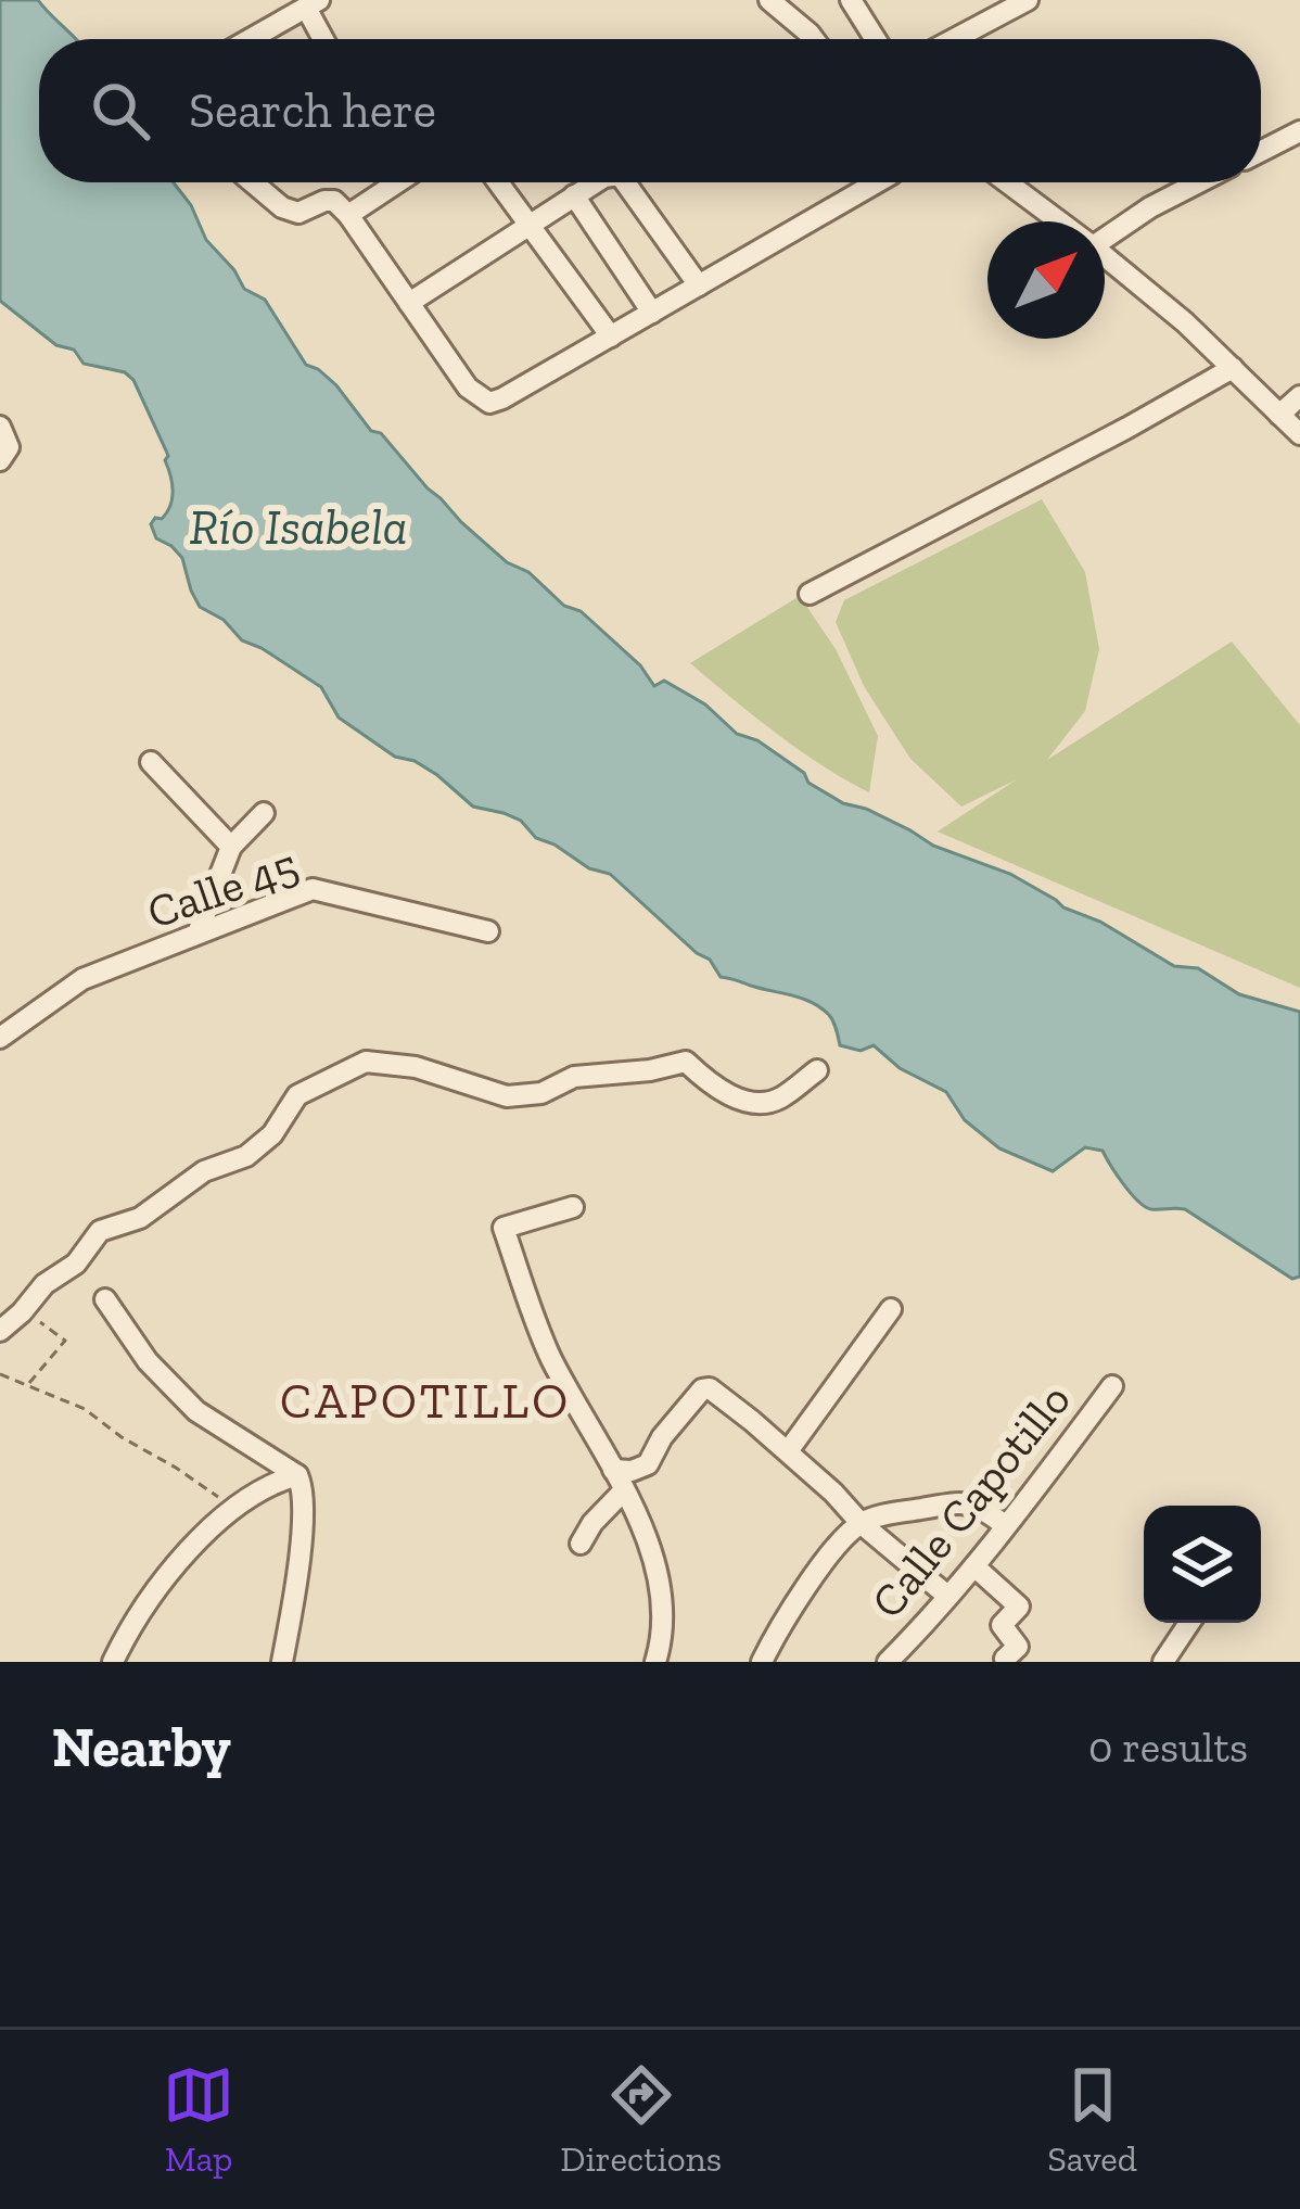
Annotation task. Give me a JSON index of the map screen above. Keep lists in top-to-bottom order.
{
  "streets": {
    "street": ["Calle 45", "Calle Capotillo"]
  },
  "districts": ["CAPOTILLO"],
  "water": ["Río Isabela"],
  "north": "top right",
  "page": {
    "search": "Search here",
    "heading": ["Nearby", "0 results"],
    "nav": ["Map", "Directions", "Saved"]
  }
}
